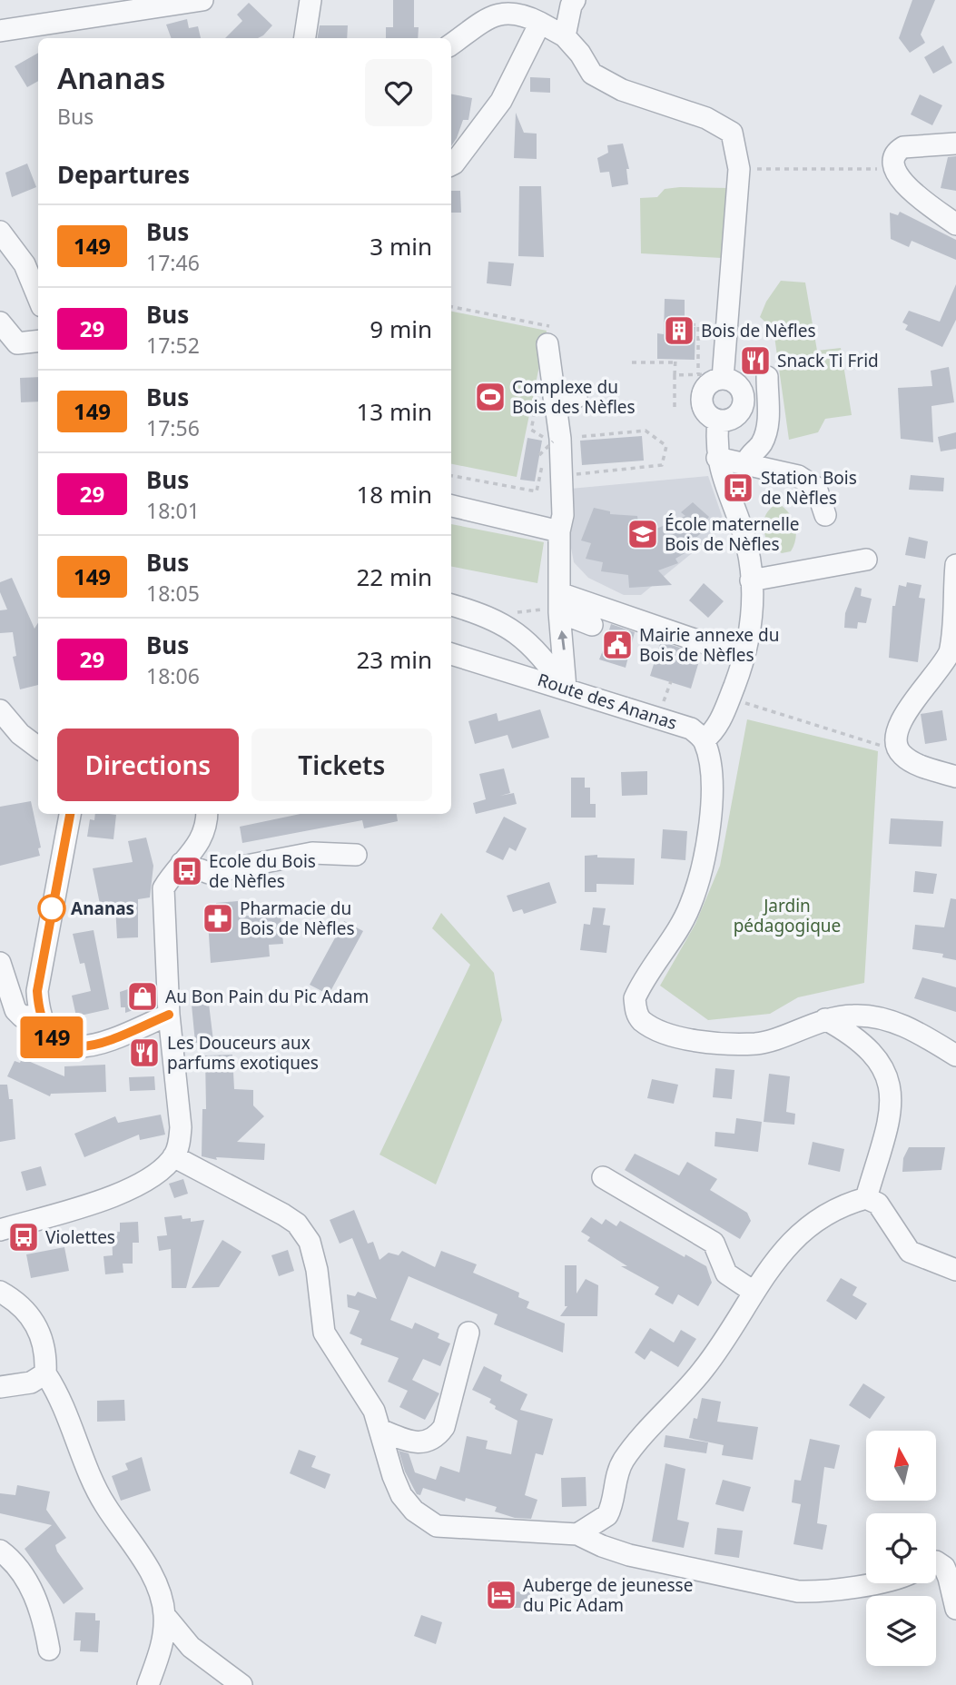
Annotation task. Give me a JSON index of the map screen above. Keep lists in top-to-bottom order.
{
  "streets": {
    "street": ["Route des Ananas"]
  },
  "parks": ["Jardin pédagogique"],
  "places": {
    "building": ["Bois de Nèfles"],
    "restaurant": ["Snack Ti Frid", "Les Douceurs aux parfums exotiques"],
    "sports": ["Complexe du Bois des Nèfles"],
    "bus stop": ["Station Bois de Nèfles", "Ecole du Bois de Nèfles", "Violettes"],
    "school or university": ["École maternelle Bois de Nèfles"],
    "public building": ["Mairie annexe du Bois de Nèfles"],
    "other": ["Ananas"],
    "pharmacy": ["Pharmacie du Bois de Nèfles"],
    "shop": ["Au Bon Pain du Pic Adam"],
    "hotel": ["Auberge de jeunesse du Pic Adam"]
  },
  "lines": ["bus line 149"],
  "north": "top",
  "page": {
    "on_map": "149",
    "heading": [
      ["Ananas", "Bus"],
      "Departures"
    ],
    "list": [
      {
        "mark": "149",
        "name": "Bus",
        "note": "17:46",
        "value": "3 min"
      },
      {
        "mark": "29",
        "name": "Bus",
        "note": "17:52",
        "value": "9 min"
      },
      {
        "mark": "149",
        "name": "Bus",
        "note": "17:56",
        "value": "13 min"
      },
      {
        "mark": "29",
        "name": "Bus",
        "note": "18:01",
        "value": "18 min"
      },
      {
        "mark": "149",
        "name": "Bus",
        "note": "18:05",
        "value": "22 min"
      },
      {
        "mark": "29",
        "name": "Bus",
        "note": "18:06",
        "value": "23 min"
      }
    ],
    "buttons": ["Directions", "Tickets"]
  }
}
